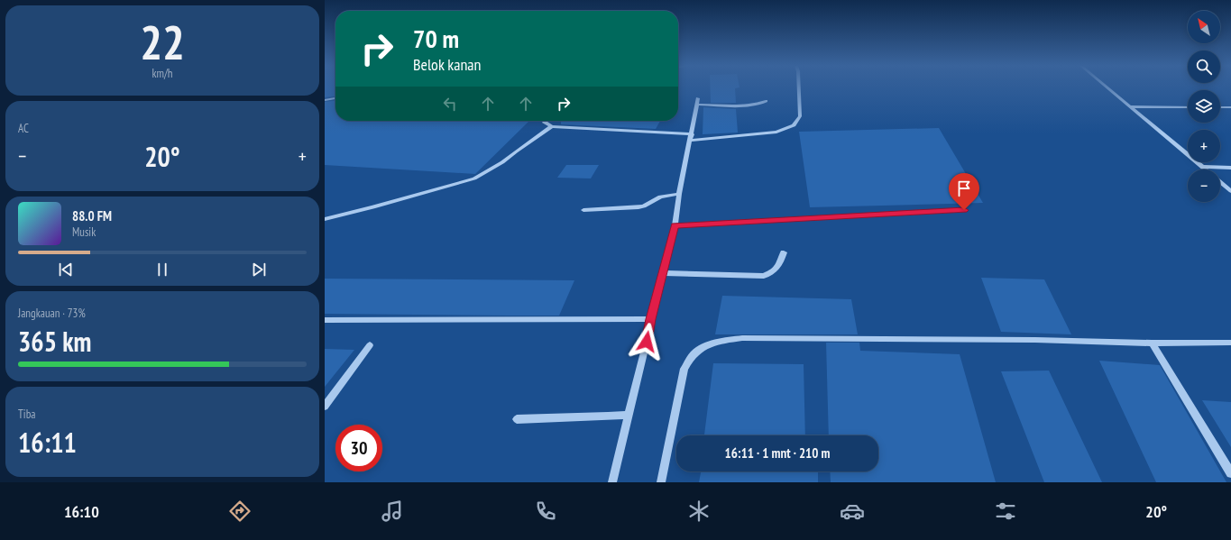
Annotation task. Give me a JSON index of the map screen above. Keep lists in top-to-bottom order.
{
  "north": "top left",
  "page": {
    "tile": [
      ["22", "km/h"],
      "AC",
      ["Jangkauan · 73%", "365 km"],
      ["Tiba", "16:11"]
    ],
    "map_buttons": ["+", "−"],
    "turn": ["70 m", "Belok kanan"],
    "heat": ["−", "20°", "+"],
    "song": ["88.0 FM", "Musik"],
    "limit": "30",
    "trip": "16:11 · 1 mnt · 210 m",
    "tabs": ["16:10", "20°"]
  }
}
